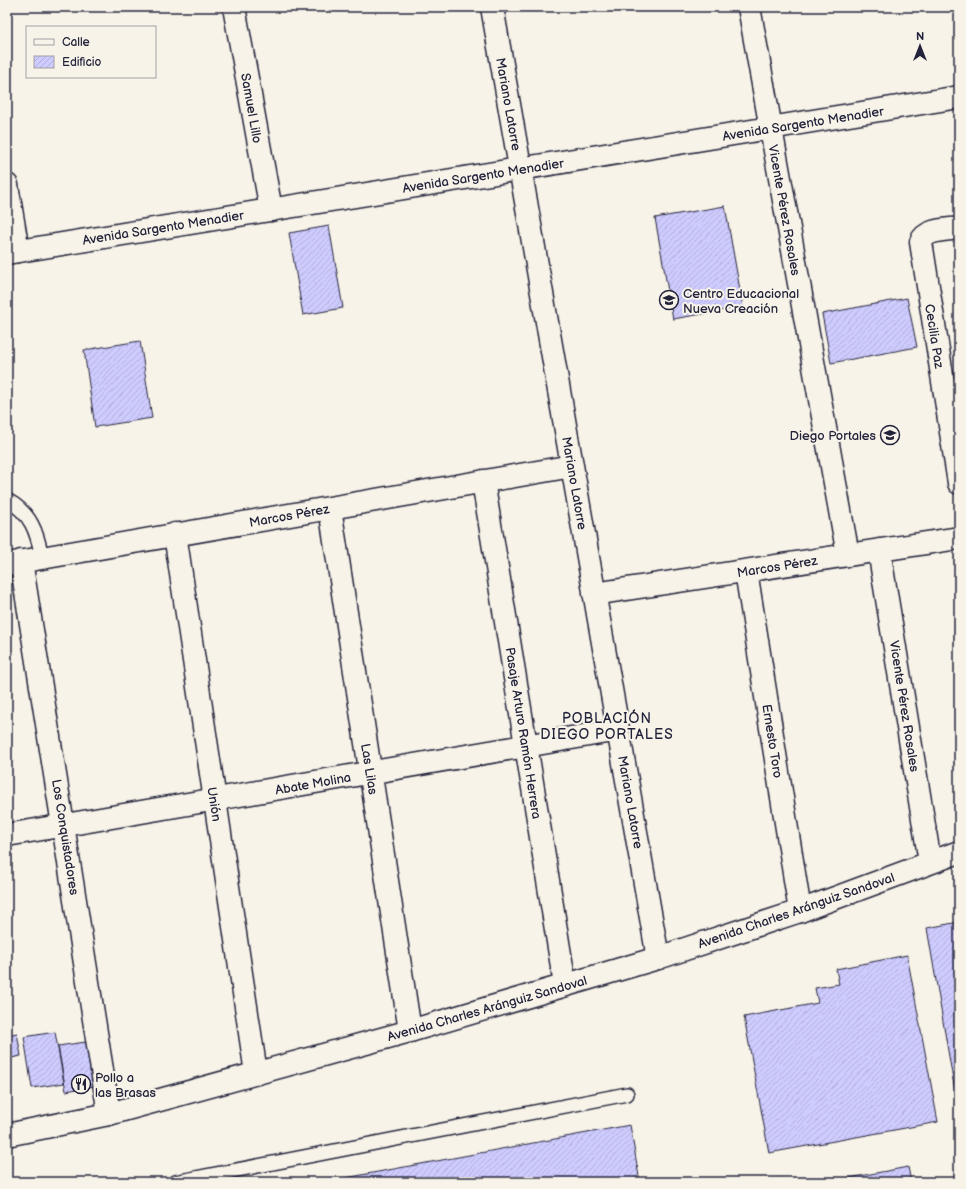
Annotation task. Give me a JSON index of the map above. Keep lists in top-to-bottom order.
{
  "streets": {
    "street": [
      "Mariano Latorre",
      "Samuel Lillo",
      "Avenida Sargento Menadier",
      "Vicente Pérez Rosales",
      "Cecilia Paz",
      "Marcos Pérez",
      "Pasaje Arturo Ramón Herrera",
      "Ernesto Toro",
      "Las Lilas",
      "Abate Molina",
      "Unión",
      "Los Conquistadores",
      "Avenida Charles Aránguiz Sandoval"
    ]
  },
  "crossings": [
    ["Mariano Latorre", "Avenida Sargento Menadier"],
    ["Mariano Latorre", "Marcos Pérez"],
    ["Mariano Latorre", "Abate Molina"],
    ["Mariano Latorre", "Avenida Charles Aránguiz Sandoval"],
    ["Samuel Lillo", "Avenida Sargento Menadier"],
    ["Avenida Sargento Menadier", "Vicente Pérez Rosales"],
    ["Vicente Pérez Rosales", "Marcos Pérez"],
    ["Vicente Pérez Rosales", "Avenida Charles Aránguiz Sandoval"],
    ["Marcos Pérez", "Pasaje Arturo Ramón Herrera"],
    ["Marcos Pérez", "Ernesto Toro"],
    ["Marcos Pérez", "Las Lilas"],
    ["Marcos Pérez", "Unión"],
    ["Marcos Pérez", "Los Conquistadores"],
    ["Pasaje Arturo Ramón Herrera", "Abate Molina"],
    ["Pasaje Arturo Ramón Herrera", "Avenida Charles Aránguiz Sandoval"],
    ["Ernesto Toro", "Avenida Charles Aránguiz Sandoval"],
    ["Las Lilas", "Abate Molina"],
    ["Las Lilas", "Avenida Charles Aránguiz Sandoval"],
    ["Abate Molina", "Unión"],
    ["Abate Molina", "Los Conquistadores"],
    ["Unión", "Avenida Charles Aránguiz Sandoval"],
    ["Los Conquistadores", "Avenida Charles Aránguiz Sandoval"]
  ],
  "districts": ["POBLACIÓN DIEGO PORTALES"],
  "places": {
    "school or university": ["Centro Educacional Nueva Creación", "Diego Portales"],
    "restaurant": ["Pollo a las Brasas"]
  },
  "legend": ["Calle", "Edificio"],
  "north": "top"
}
